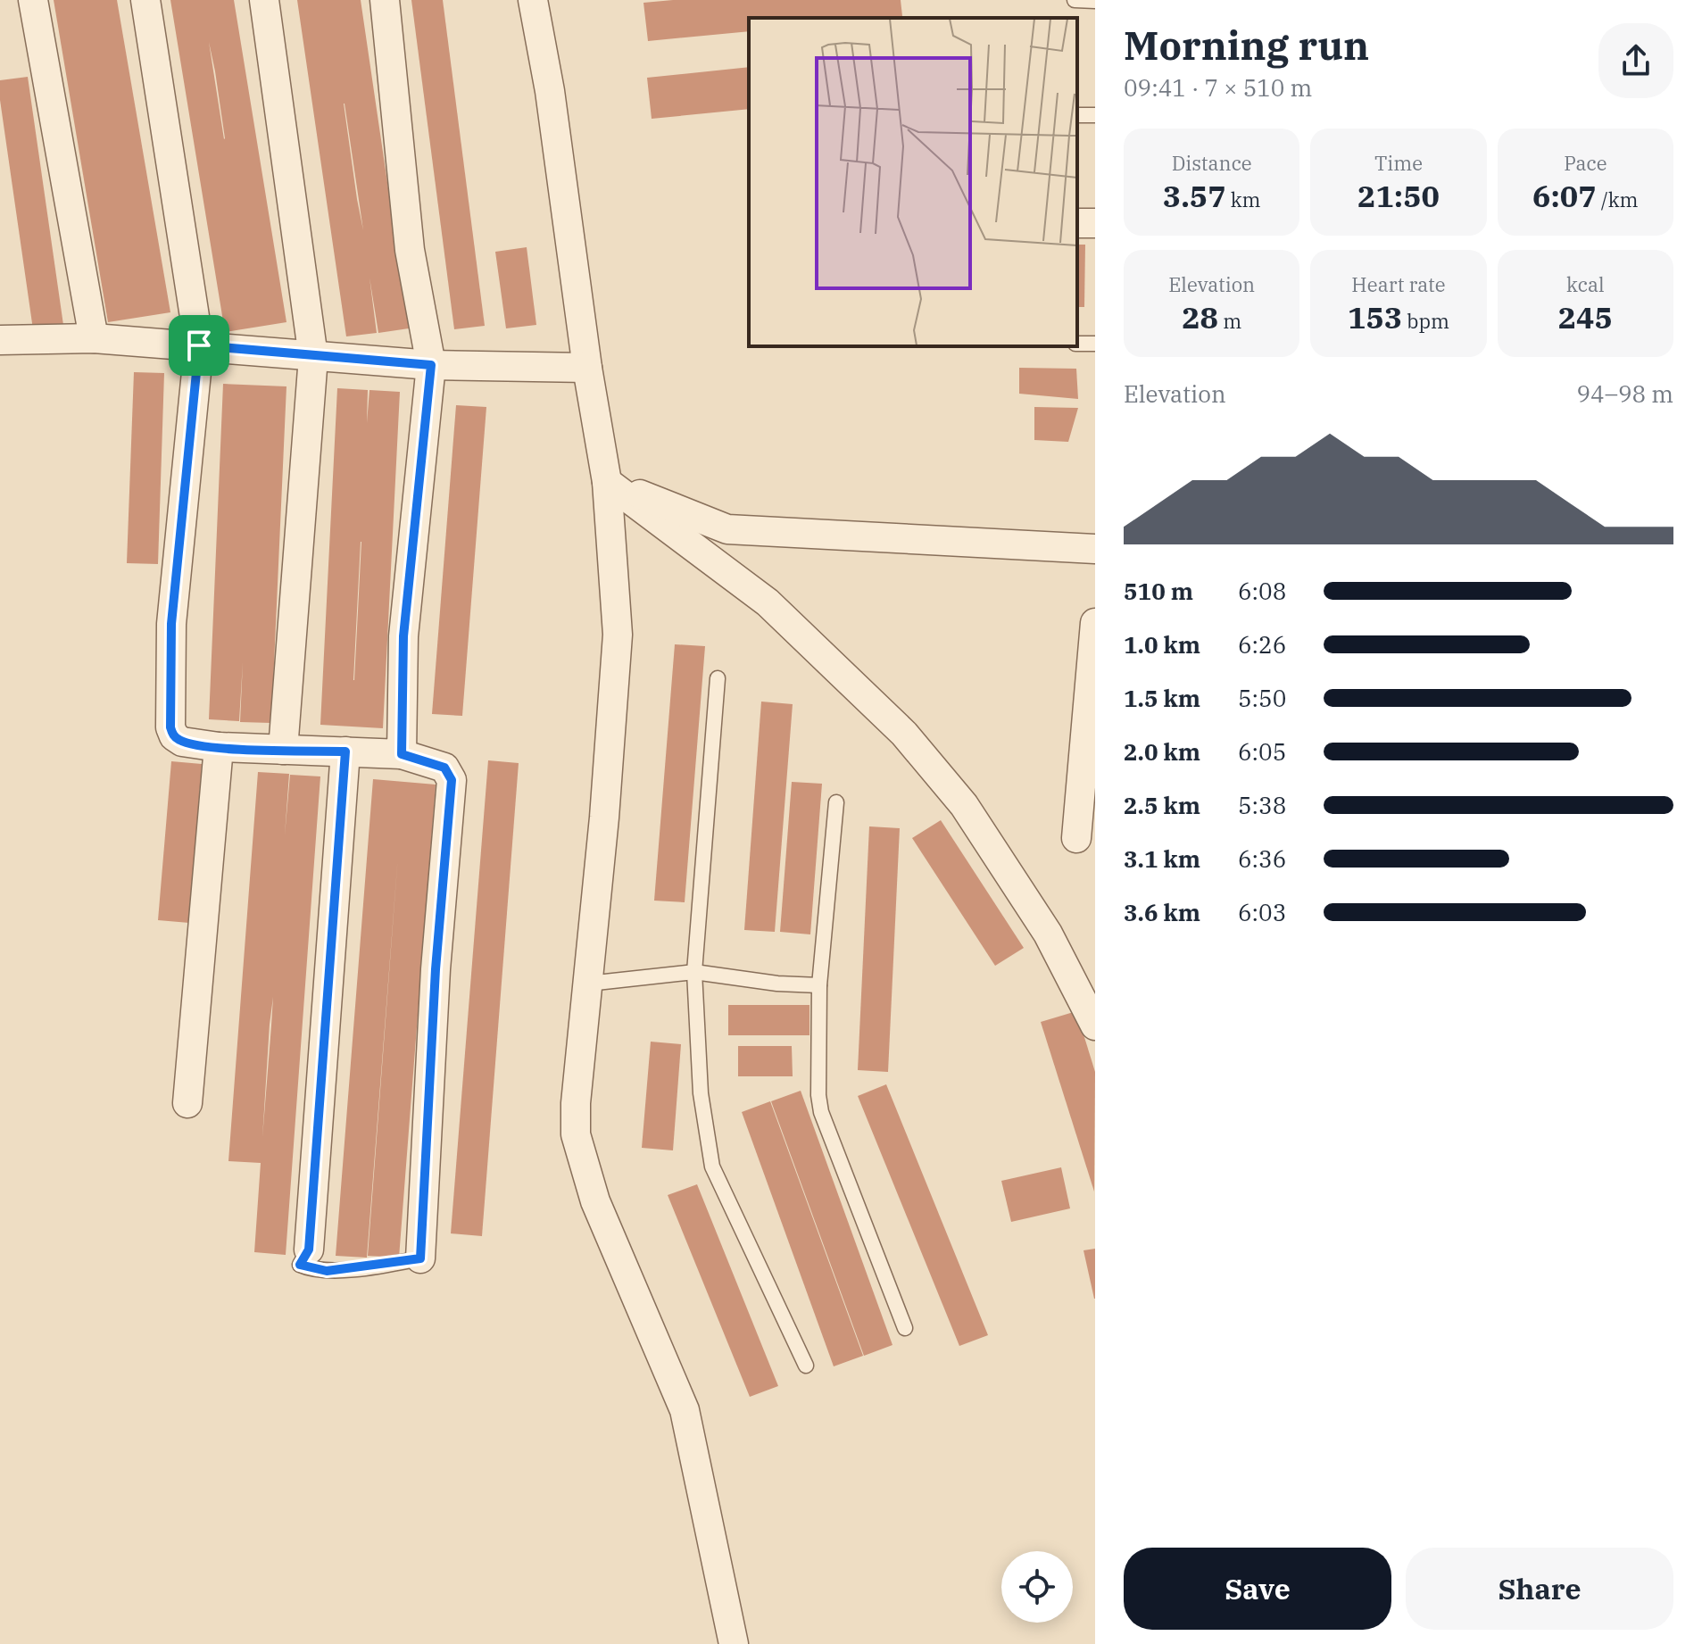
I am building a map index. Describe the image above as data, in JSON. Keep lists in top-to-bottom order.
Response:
{
  "page": {
    "heading": ["Morning run", "09:41 · 7 × 510 m"],
    "stats": [
      ["Distance", "3.57 km"],
      ["Time", "21:50"],
      ["Pace", "6:07 /km"],
      ["Elevation", "28 m"],
      ["Heart rate", "153 bpm"],
      ["kcal", "245"]
    ],
    "chart": ["Elevation", "94–98 m"],
    "list": [
      {
        "name": "510 m",
        "note": "6:08"
      },
      {
        "name": "1.0 km",
        "note": "6:26"
      },
      {
        "name": "1.5 km",
        "note": "5:50"
      },
      {
        "name": "2.0 km",
        "note": "6:05"
      },
      {
        "name": "2.5 km",
        "note": "5:38"
      },
      {
        "name": "3.1 km",
        "note": "6:36"
      },
      {
        "name": "3.6 km",
        "note": "6:03"
      }
    ],
    "buttons": ["Save", "Share"]
  }
}
